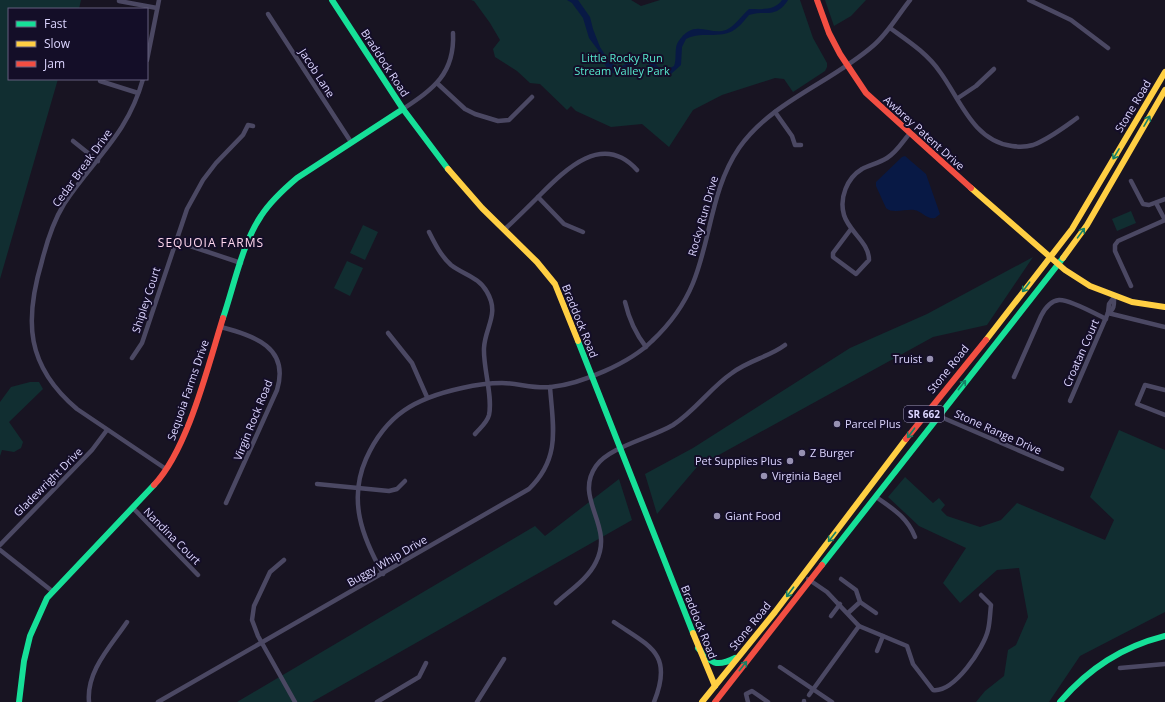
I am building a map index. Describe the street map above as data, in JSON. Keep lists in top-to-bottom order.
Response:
{
  "streets": {
    "main road": [
      "Braddock Road",
      "Stone Road",
      "Awbrey Patent Drive",
      "Sequoia Farms Drive",
      "SR 662"
    ],
    "street": [
      "Jacob Lane",
      "Cedar Break Drive",
      "Rocky Run Drive",
      "Shipley Court",
      "Croatan Court",
      "Virgin Rock Road",
      "Stone Range Drive",
      "Gladewright Drive",
      "Nandina Court",
      "Buggy Whip Drive"
    ]
  },
  "crossings": [
    ["Braddock Road", "Stone Road"],
    ["Braddock Road", "Rocky Run Drive"],
    ["Braddock Road", "Sequoia Farms Drive"],
    ["Braddock Road", "SR 662"],
    ["Jacob Lane", "Sequoia Farms Drive"],
    ["Stone Road", "Awbrey Patent Drive"],
    ["Stone Road", "SR 662"],
    ["Stone Road", "Stone Range Drive"],
    ["Awbrey Patent Drive", "Rocky Run Drive"],
    ["Awbrey Patent Drive", "Croatan Court"],
    ["Cedar Break Drive", "Sequoia Farms Drive"],
    ["Cedar Break Drive", "Gladewright Drive"],
    ["Rocky Run Drive", "Buggy Whip Drive"],
    ["Sequoia Farms Drive", "Virgin Rock Road"],
    ["Sequoia Farms Drive", "Nandina Court"]
  ],
  "districts": ["SEQUOIA FARMS"],
  "parks": ["Little Rocky Run Stream Valley Park"],
  "places": [
    "Truist",
    "Parcel Plus",
    "Z Burger",
    "Pet Supplies Plus",
    "Virginia Bagel",
    "Giant Food"
  ],
  "legend": ["Fast", "Slow", "Jam"]
}
